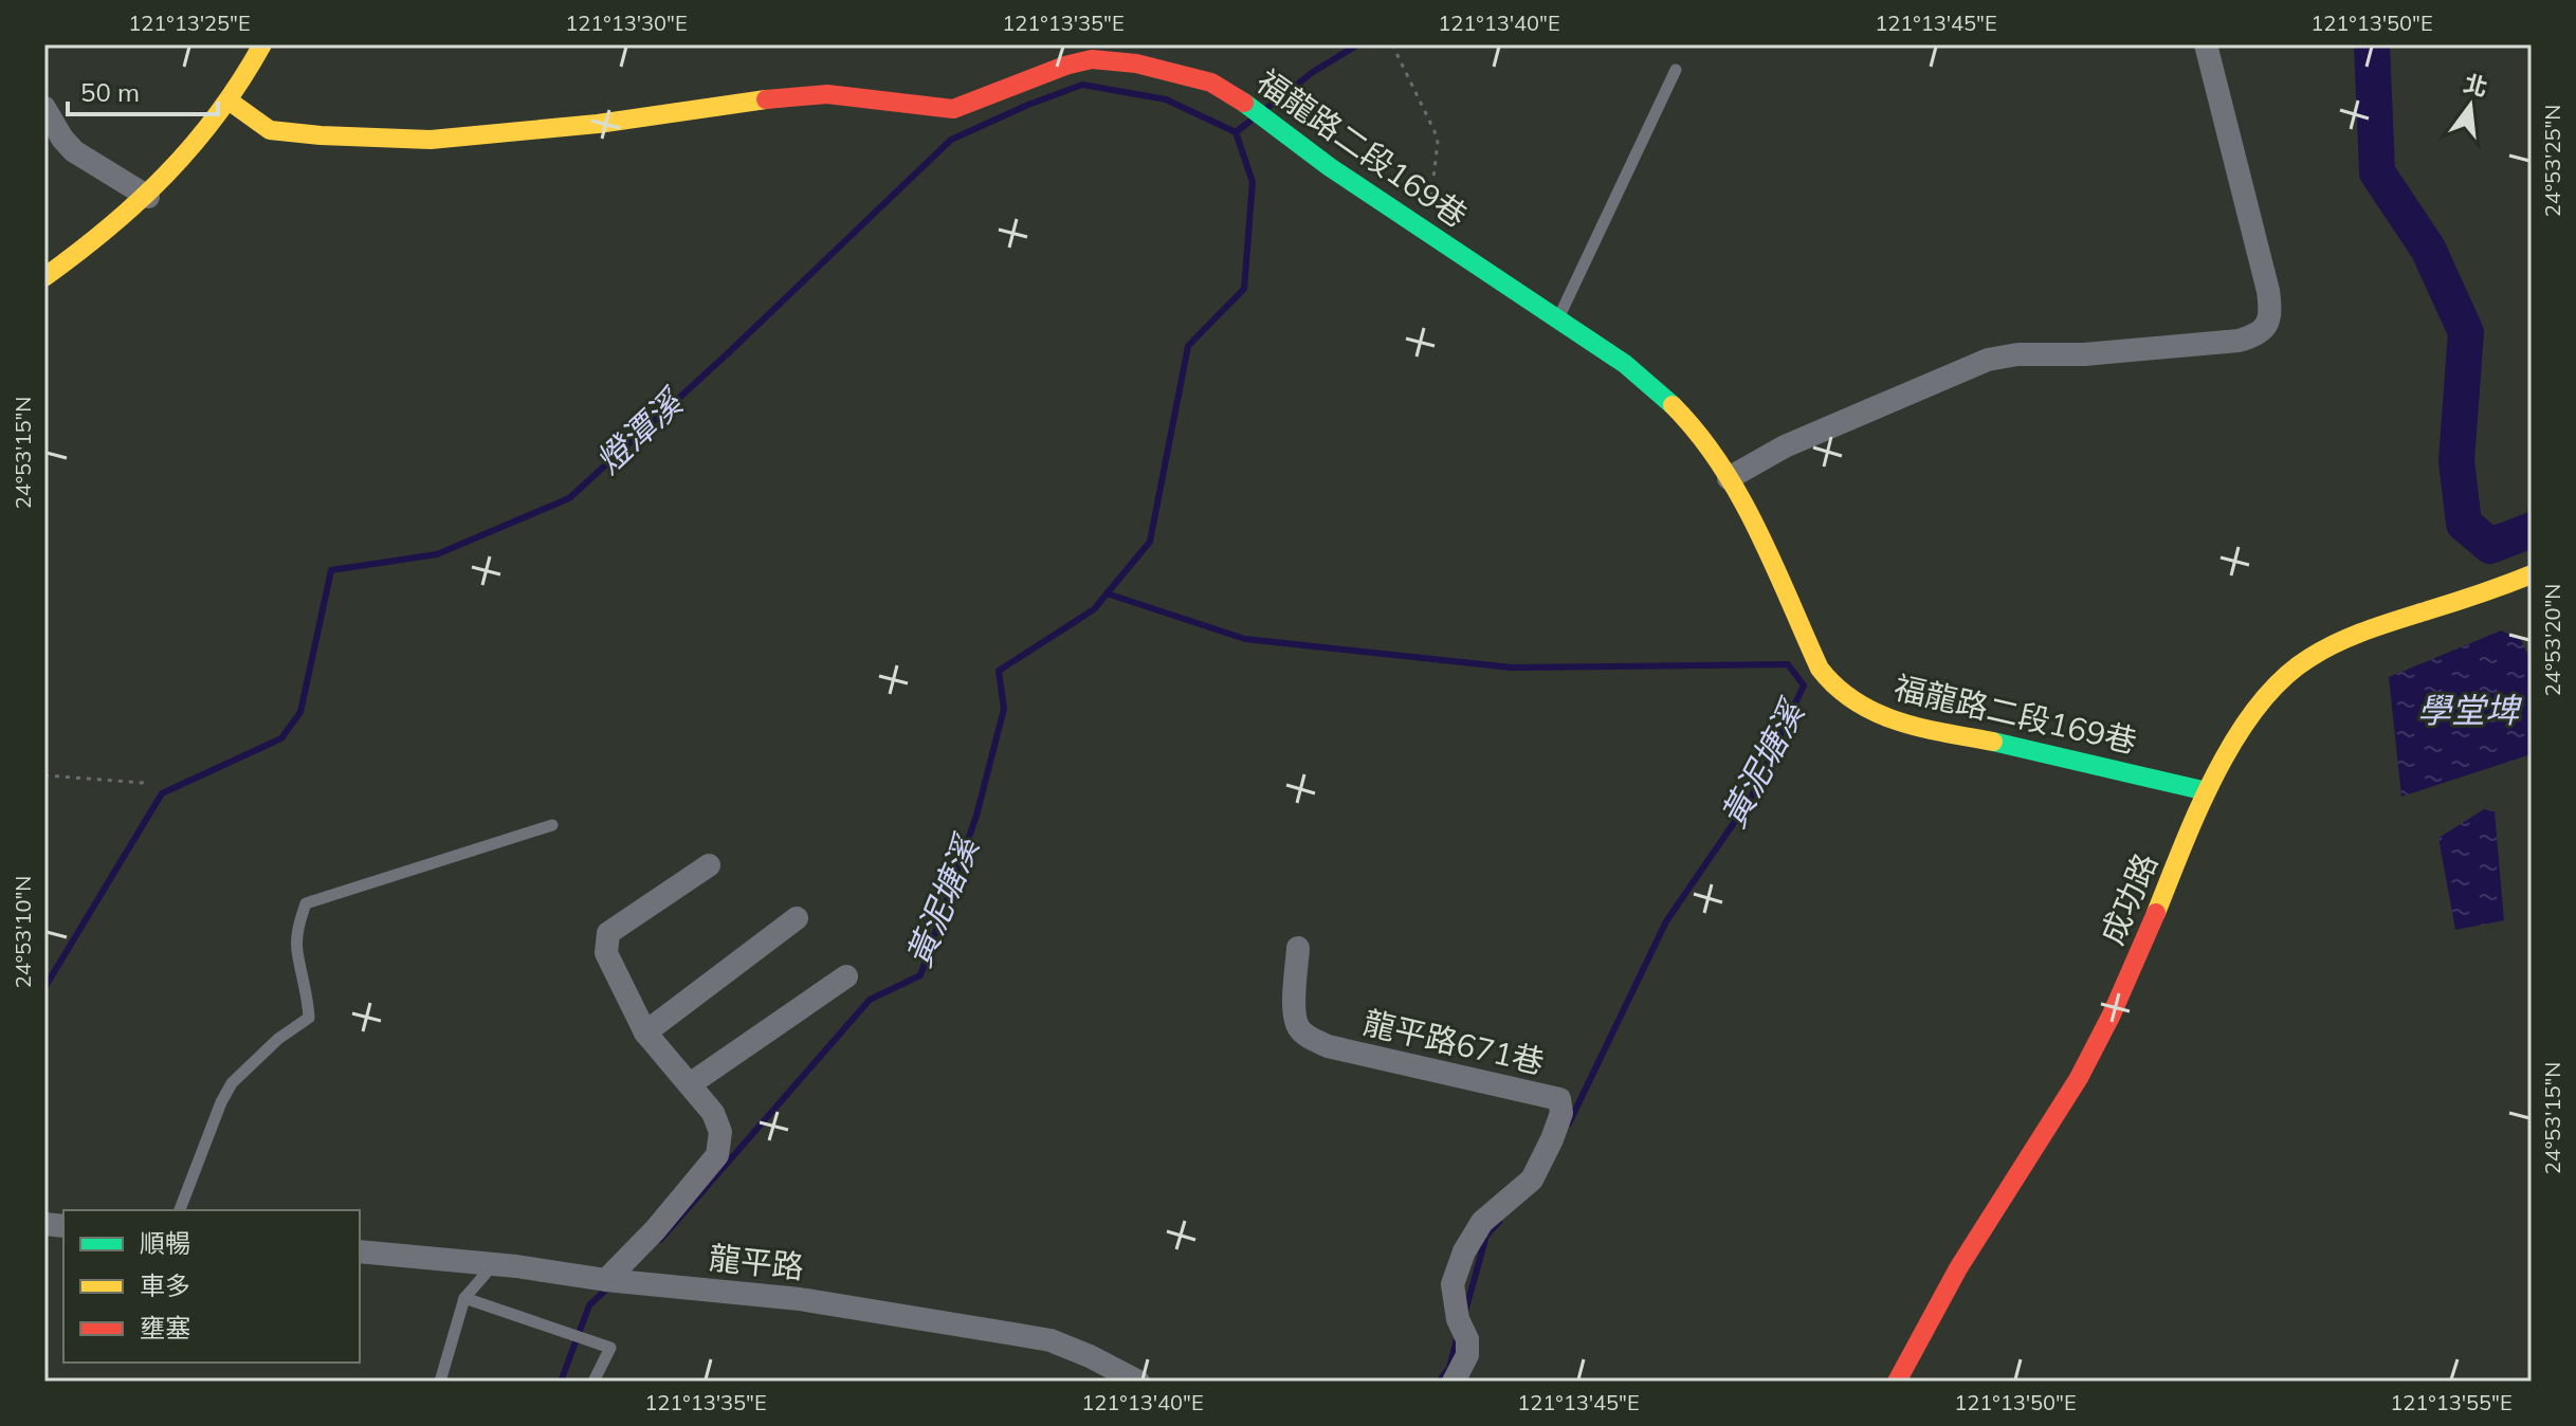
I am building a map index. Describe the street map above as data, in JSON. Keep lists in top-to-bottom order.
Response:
{
  "streets": {
    "street": [
      "福龍路二段169巷",
      "成功路",
      "龍平路671巷",
      "龍平路"
    ]
  },
  "crossings": [
    ["福龍路二段169巷", "成功路"]
  ],
  "water": ["燈潭溪", "學堂埤", "黃泥塘溪"],
  "legend": ["順暢", "車多", "壅塞"],
  "scale_bar": "50 m",
  "north": "top",
  "coordinates": [
    "121°13'25\"E",
    "121°13'30\"E",
    "121°13'35\"E",
    "121°13'40\"E",
    "121°13'45\"E",
    "121°13'50\"E",
    "24°53'25\"N",
    "24°53'15\"N",
    "24°53'20\"N",
    "24°53'10\"N",
    "121°13'55\"E"
  ]
}
